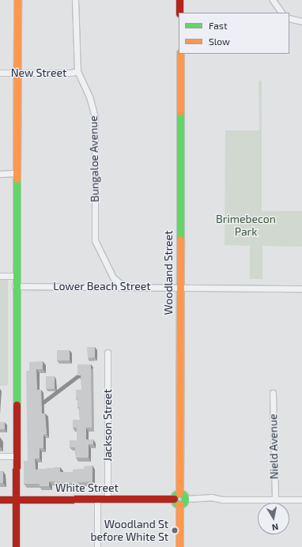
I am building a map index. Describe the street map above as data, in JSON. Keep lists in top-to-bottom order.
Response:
{
  "streets": {
    "street": [
      "New Street",
      "Bungaloe Avenue",
      "Woodland Street",
      "Lower Beach Street",
      "Jackson Street",
      "Nield Avenue",
      "White Street"
    ]
  },
  "crossings": [
    ["New Street", "Bungaloe Avenue"],
    ["Bungaloe Avenue", "Lower Beach Street"],
    ["Woodland Street", "Lower Beach Street"],
    ["Woodland Street", "White Street"],
    ["Jackson Street", "White Street"]
  ],
  "parks": ["Brimebecon Park"],
  "places": ["Woodland St before White St"],
  "legend": ["Fast", "Slow"],
  "north": "bottom"
}
